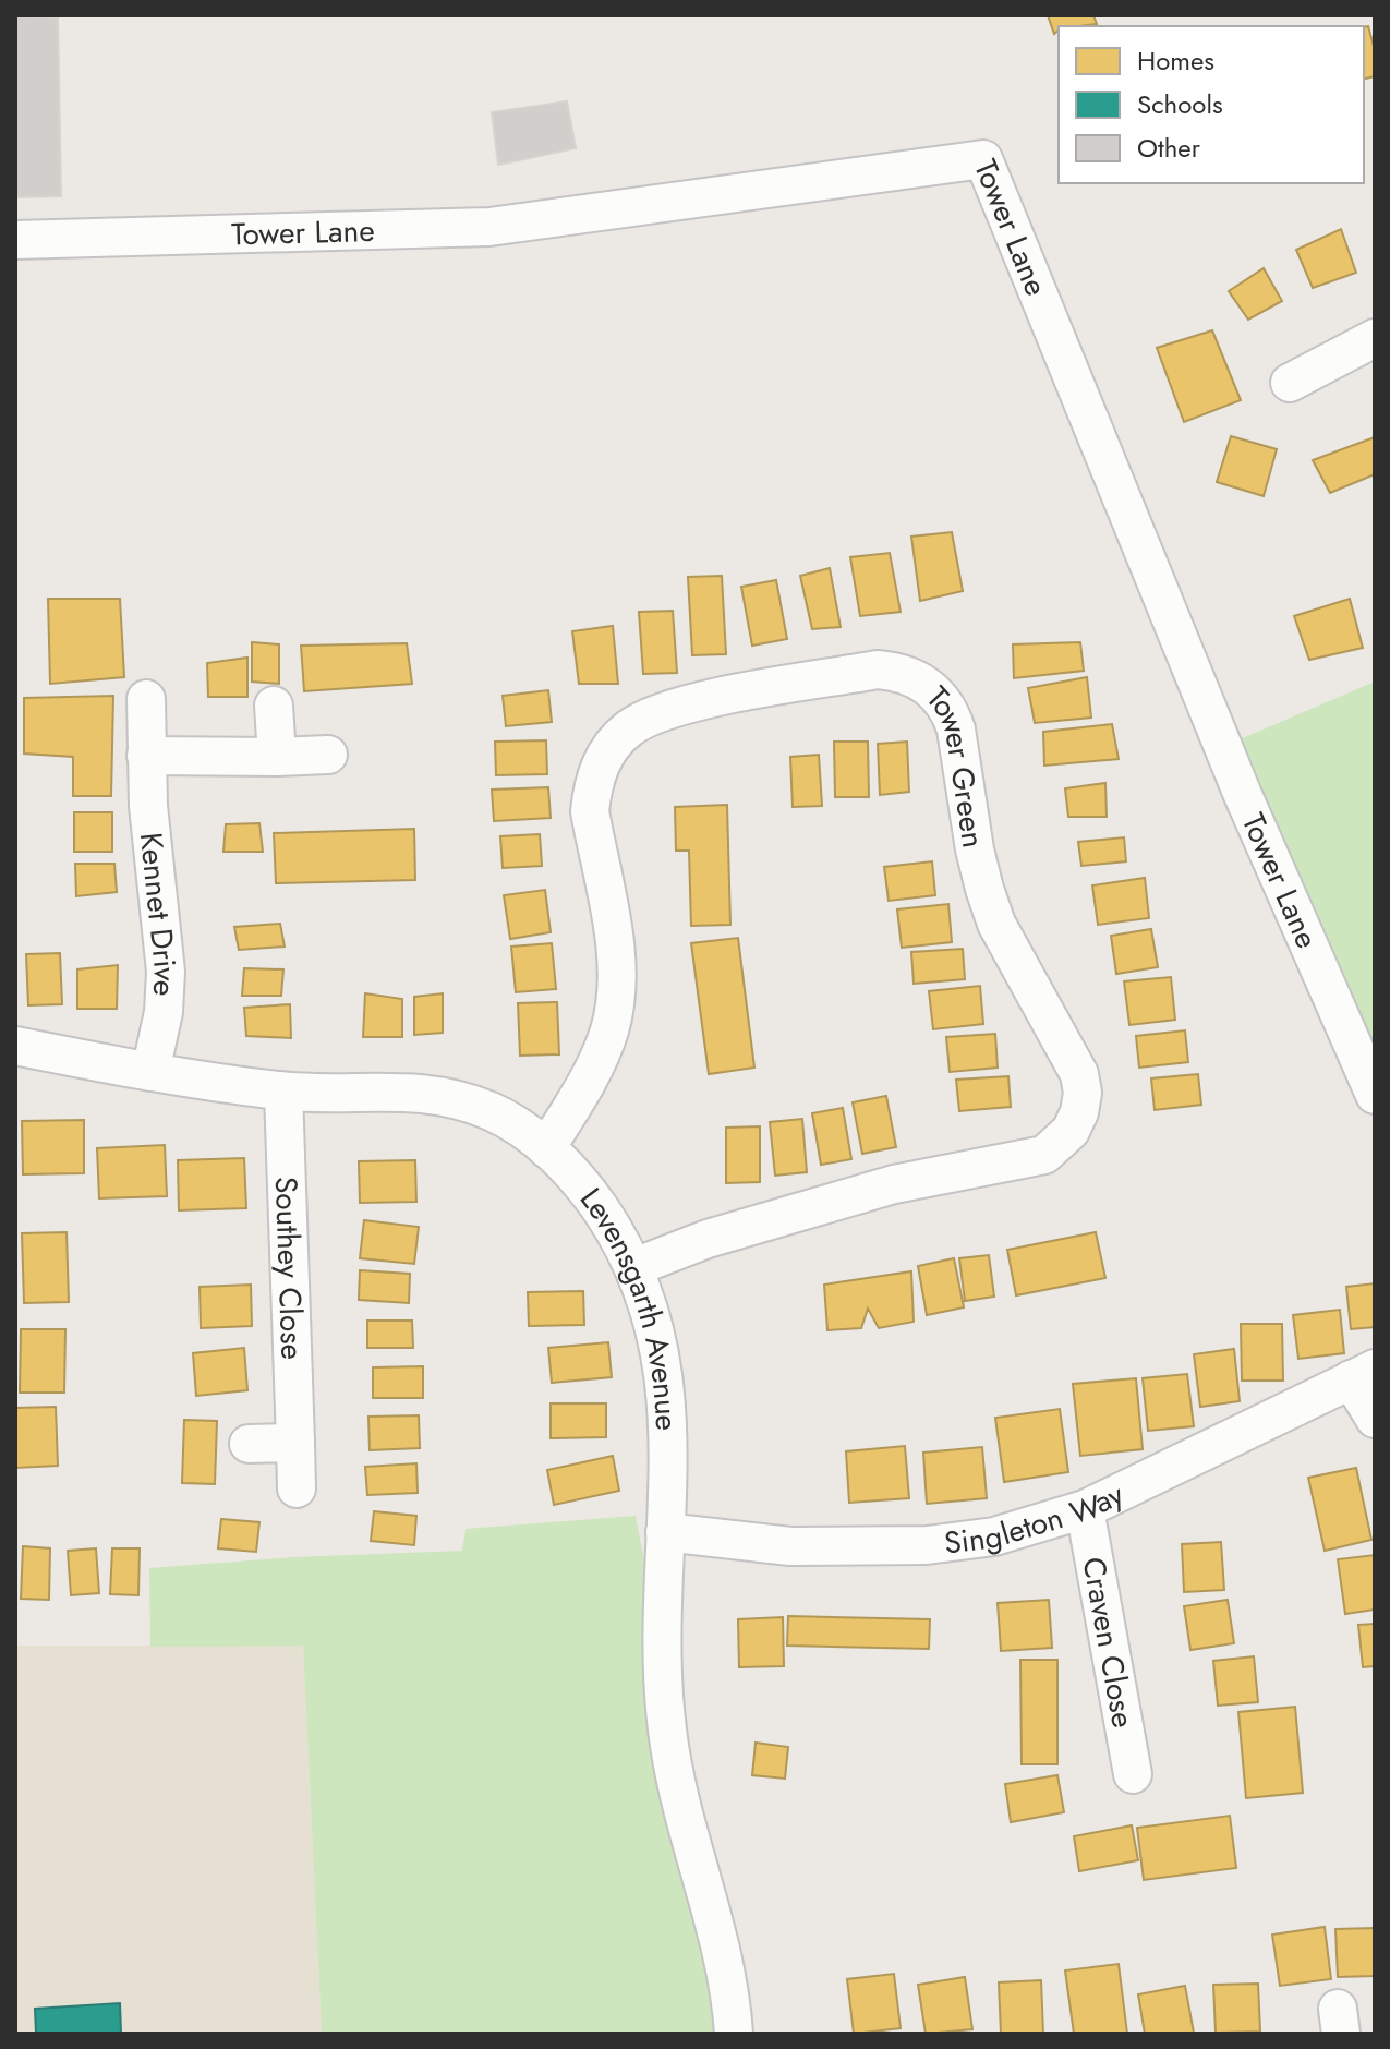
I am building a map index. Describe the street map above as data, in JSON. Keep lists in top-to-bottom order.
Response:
{
  "streets": {
    "street": [
      "Tower Lane",
      "Tower Green",
      "Kennet Drive",
      "Southey Close",
      "Levensgarth Avenue",
      "Singleton Way",
      "Craven Close"
    ]
  },
  "crossings": [
    ["Tower Green", "Levensgarth Avenue"],
    ["Kennet Drive", "Levensgarth Avenue"],
    ["Southey Close", "Levensgarth Avenue"],
    ["Levensgarth Avenue", "Singleton Way"],
    ["Singleton Way", "Craven Close"]
  ],
  "legend": ["Homes", "Schools", "Other"]
}
